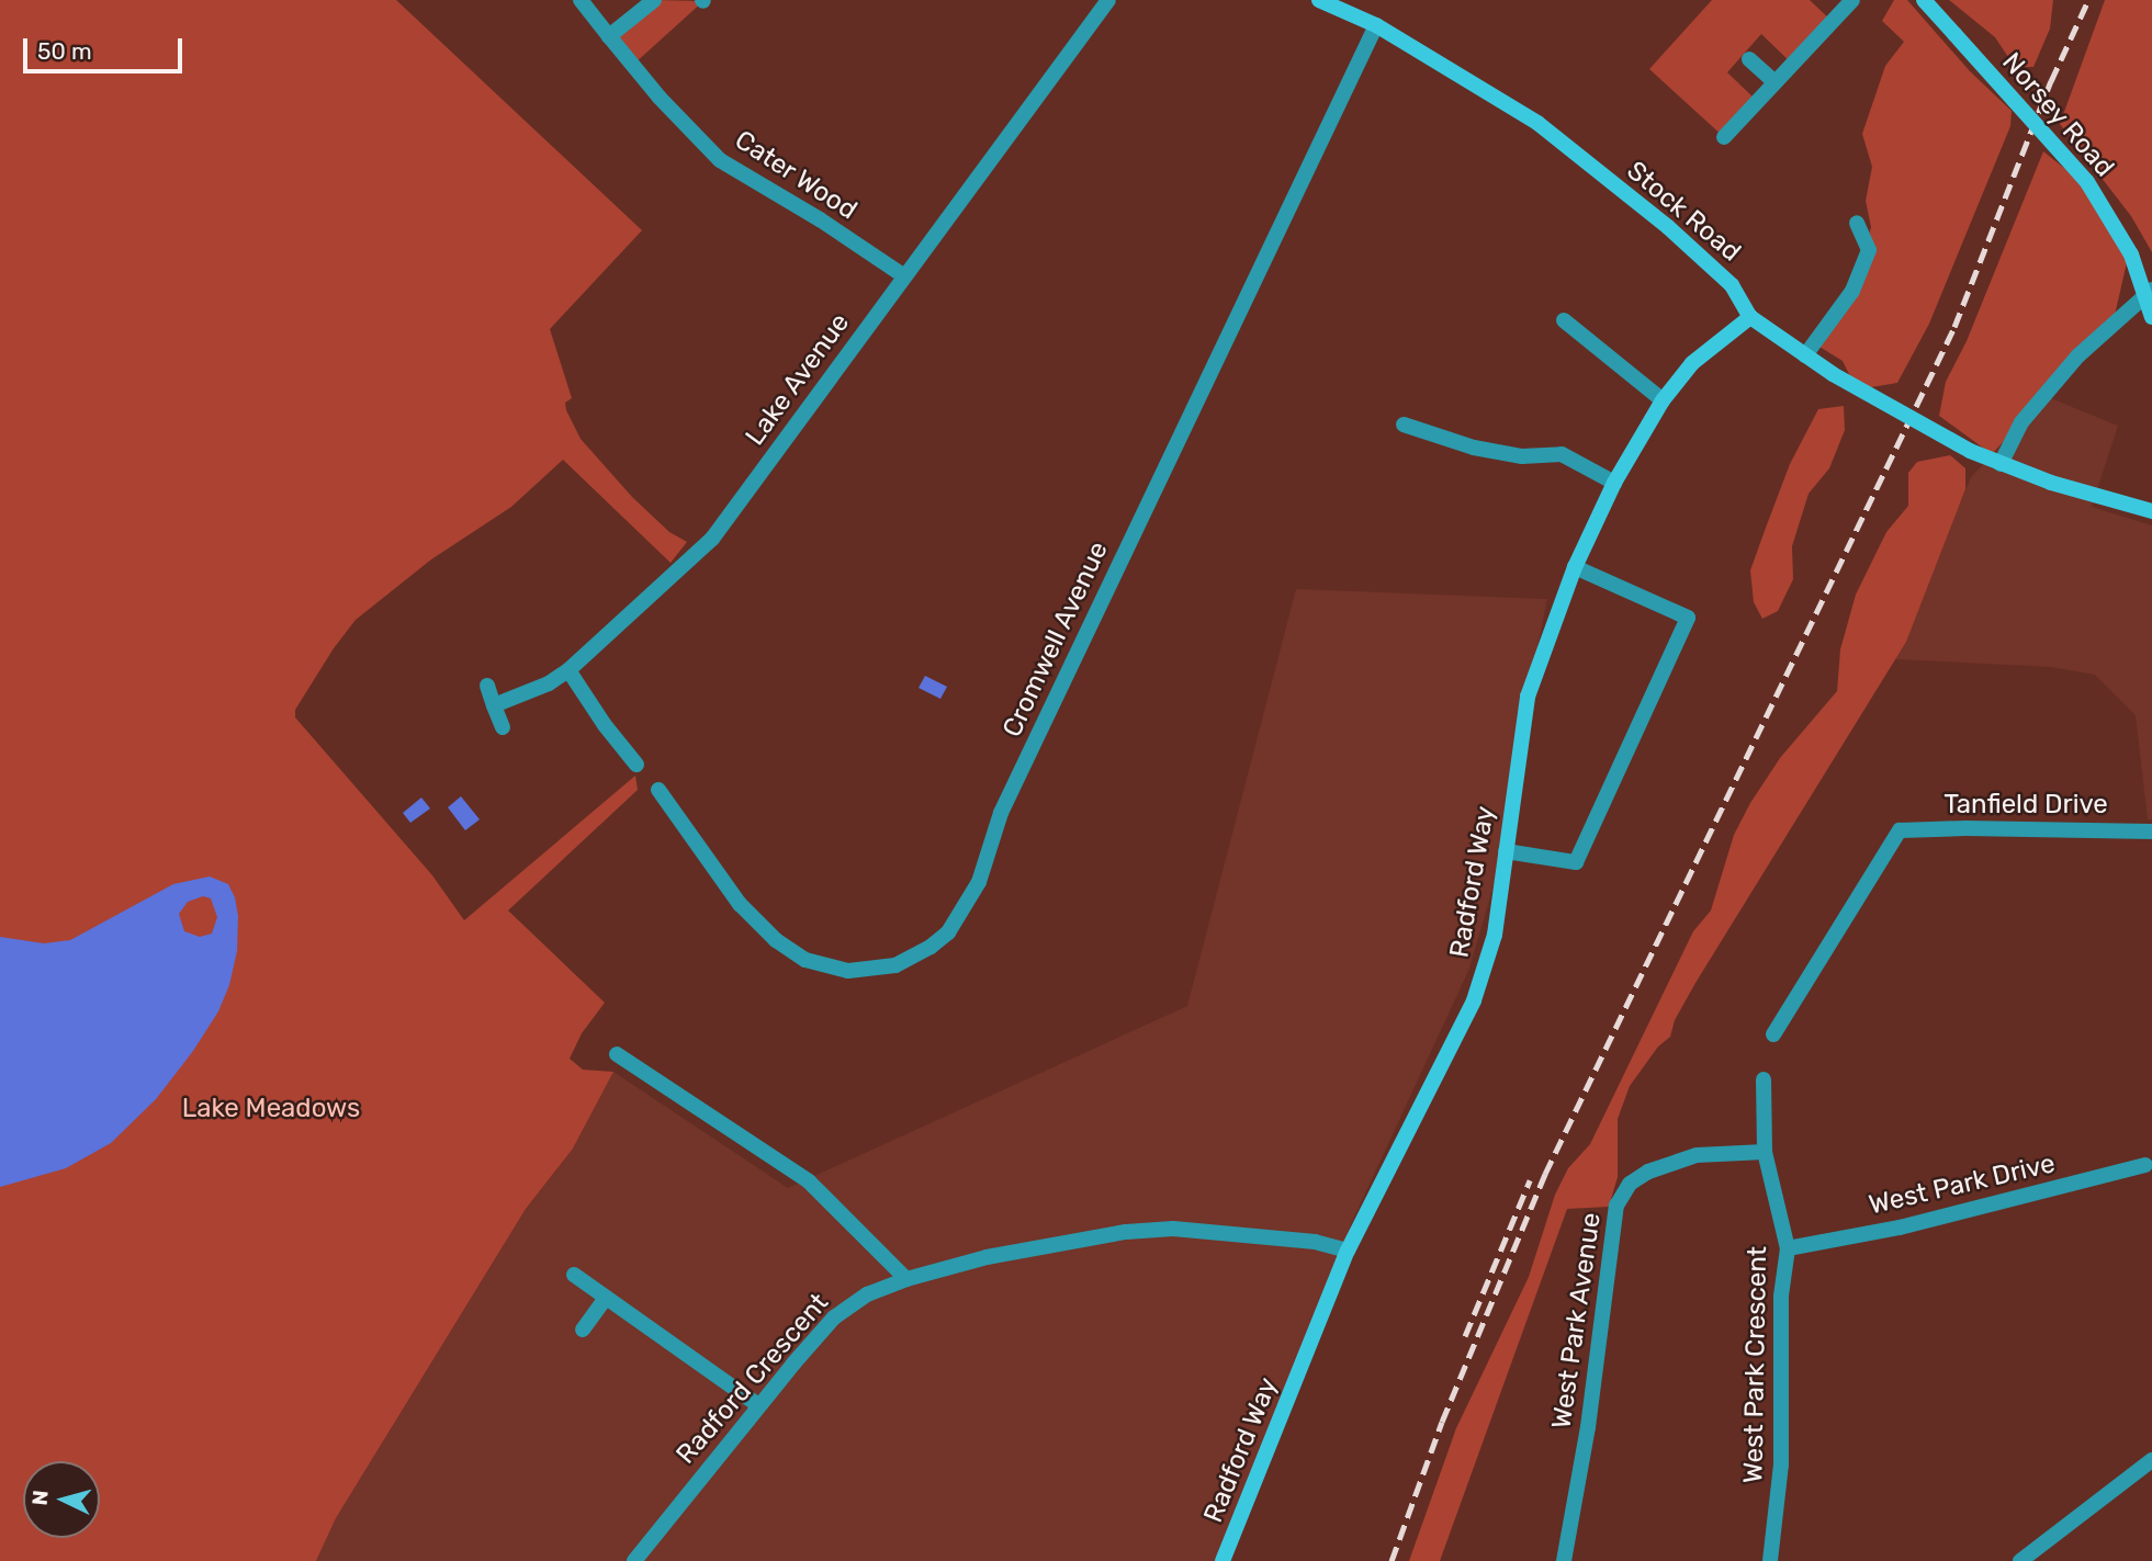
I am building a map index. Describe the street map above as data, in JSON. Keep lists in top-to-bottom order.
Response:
{
  "streets": {
    "street": [
      "Norsey Road",
      "Cater Wood",
      "Stock Road",
      "Lake Avenue",
      "Cromwell Avenue",
      "Tanfield Drive",
      "Radford Way",
      "West Park Drive",
      "West Park Avenue",
      "West Park Crescent",
      "Radford Crescent"
    ]
  },
  "crossings": [
    ["Cater Wood", "Lake Avenue"],
    ["Stock Road", "Cromwell Avenue"],
    ["Stock Road", "Radford Way"],
    ["Radford Way", "Radford Crescent"],
    ["West Park Drive", "West Park Crescent"],
    ["West Park Avenue", "West Park Crescent"]
  ],
  "parks": ["Lake Meadows"],
  "scale_bar": "50 m",
  "north": "left"
}
